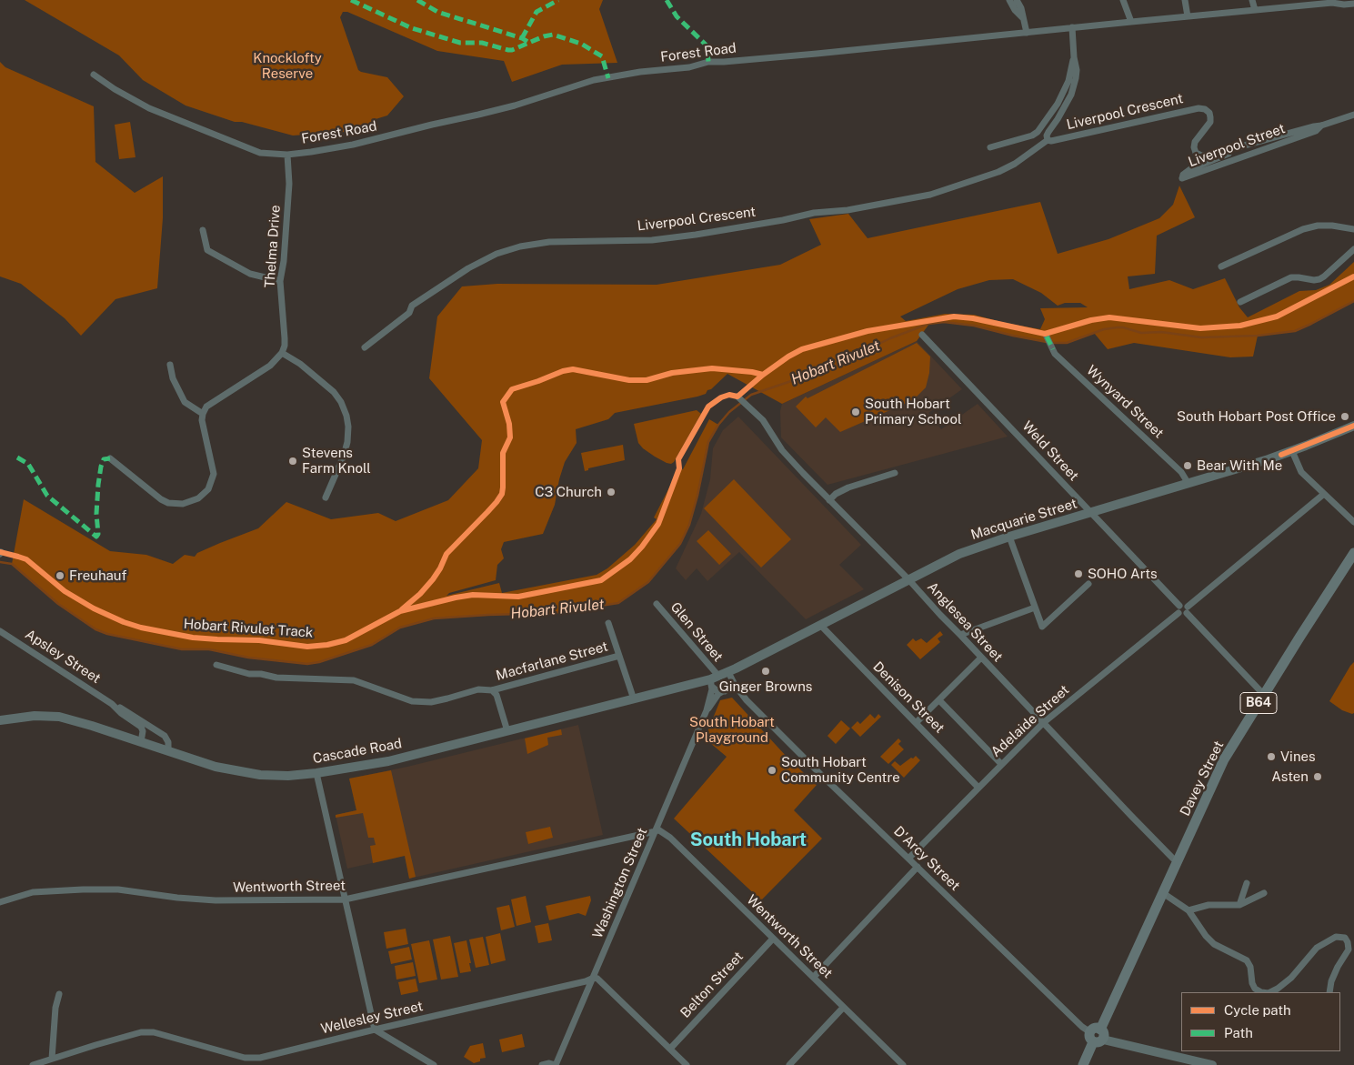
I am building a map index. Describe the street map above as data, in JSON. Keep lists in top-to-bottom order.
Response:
{
  "streets": {
    "main road": ["B64", "Davey Street"],
    "street": [
      "Forest Road",
      "Liverpool Crescent",
      "Liverpool Street",
      "Thelma Drive",
      "Wynyard Street",
      "Weld Street",
      "Macquarie Street",
      "Anglesea Street",
      "Glen Street",
      "Apsley Street",
      "Macfarlane Street",
      "Denison Street",
      "Adelaide Street",
      "Cascade Road",
      "D'Arcy Street",
      "Washington Street",
      "Wentworth Street",
      "Belton Street",
      "Wellesley Street"
    ],
    "cycle path": ["Hobart Rivulet Track"]
  },
  "crossings": [
    ["Forest Road", "Liverpool Crescent"],
    ["Forest Road", "Thelma Drive"],
    ["Liverpool Crescent", "Liverpool Street"],
    ["Wynyard Street", "Macquarie Street"],
    ["Weld Street", "Macquarie Street"],
    ["Weld Street", "Adelaide Street"],
    ["Macquarie Street", "Anglesea Street"],
    ["Macquarie Street", "Glen Street"],
    ["Macquarie Street", "Denison Street"],
    ["Macquarie Street", "Cascade Road"],
    ["Macquarie Street", "D'Arcy Street"],
    ["Macquarie Street", "Washington Street"],
    ["Anglesea Street", "Adelaide Street"],
    ["Anglesea Street", "Davey Street"],
    ["Glen Street", "Cascade Road"],
    ["Glen Street", "Washington Street"],
    ["Apsley Street", "Cascade Road"],
    ["Macfarlane Street", "Cascade Road"],
    ["Denison Street", "Adelaide Street"],
    ["Adelaide Street", "D'Arcy Street"],
    ["Cascade Road", "Washington Street"],
    ["Davey Street", "D'Arcy Street"],
    ["D'Arcy Street", "Washington Street"],
    ["Washington Street", "Wentworth Street"],
    ["Washington Street", "Wellesley Street"],
    ["Wentworth Street", "Belton Street"]
  ],
  "districts": ["South Hobart"],
  "water": ["Hobart Rivulet"],
  "parks": ["Knocklofty Reserve", "South Hobart Playground"],
  "places": [
    "South Hobart Primary School",
    "South Hobart Post Office",
    "Stevens Farm Knoll",
    "Bear With Me",
    "C3 Church",
    "SOHO Arts",
    "Freuhauf",
    "Ginger Browns",
    "Vines",
    "South Hobart Community Centre",
    "Asten"
  ],
  "legend": ["Cycle path", "Path"]
}
